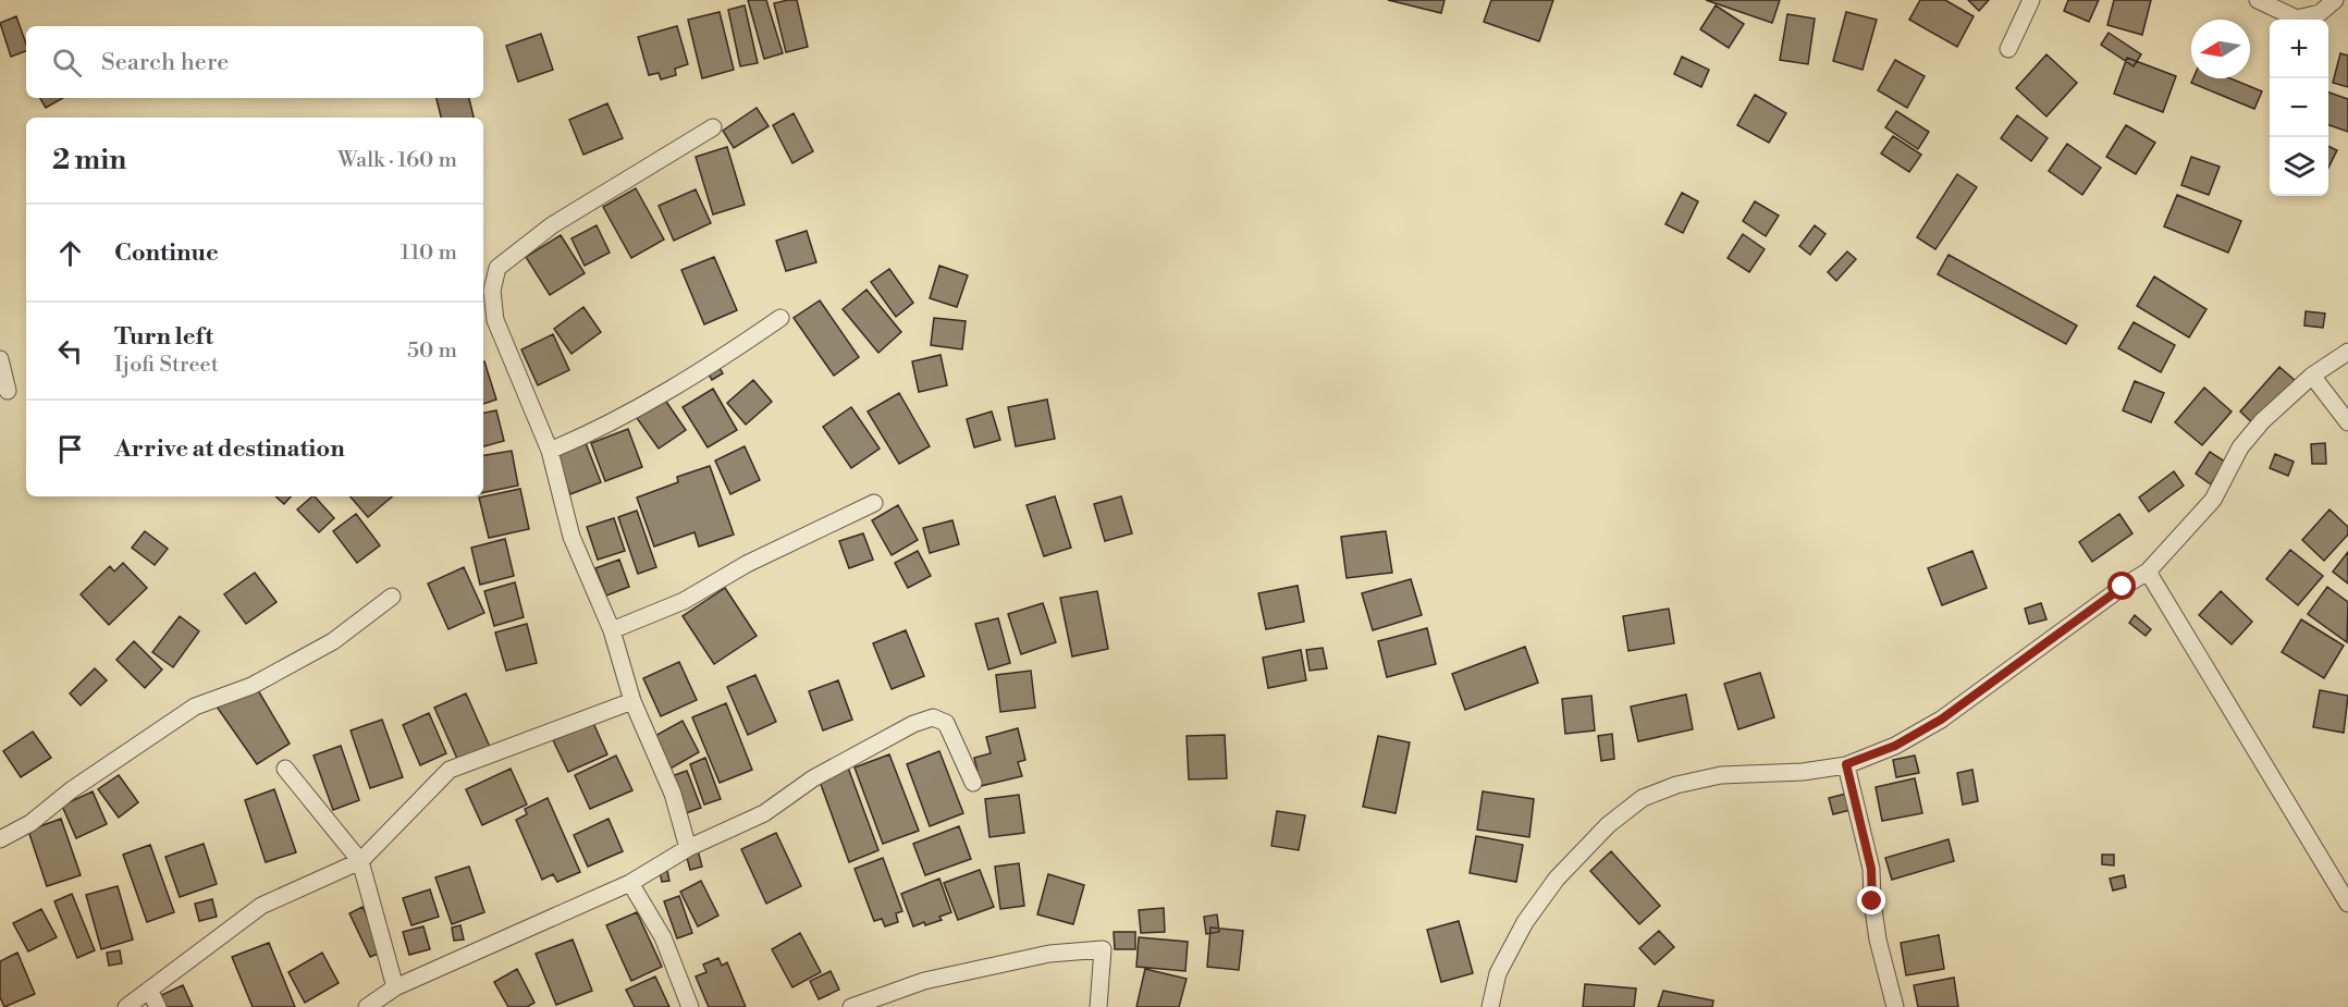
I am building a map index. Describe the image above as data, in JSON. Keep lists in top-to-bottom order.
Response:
{
  "north": "left",
  "page": {
    "map_buttons": ["+", "−"],
    "search": "Search here",
    "heading": ["2 min", "Walk · 160 m"],
    "list": [
      ["Continue", "110 m"],
      ["Turn left", "Ijofi Street", "50 m"],
      "Arrive at destination"
    ]
  }
}
